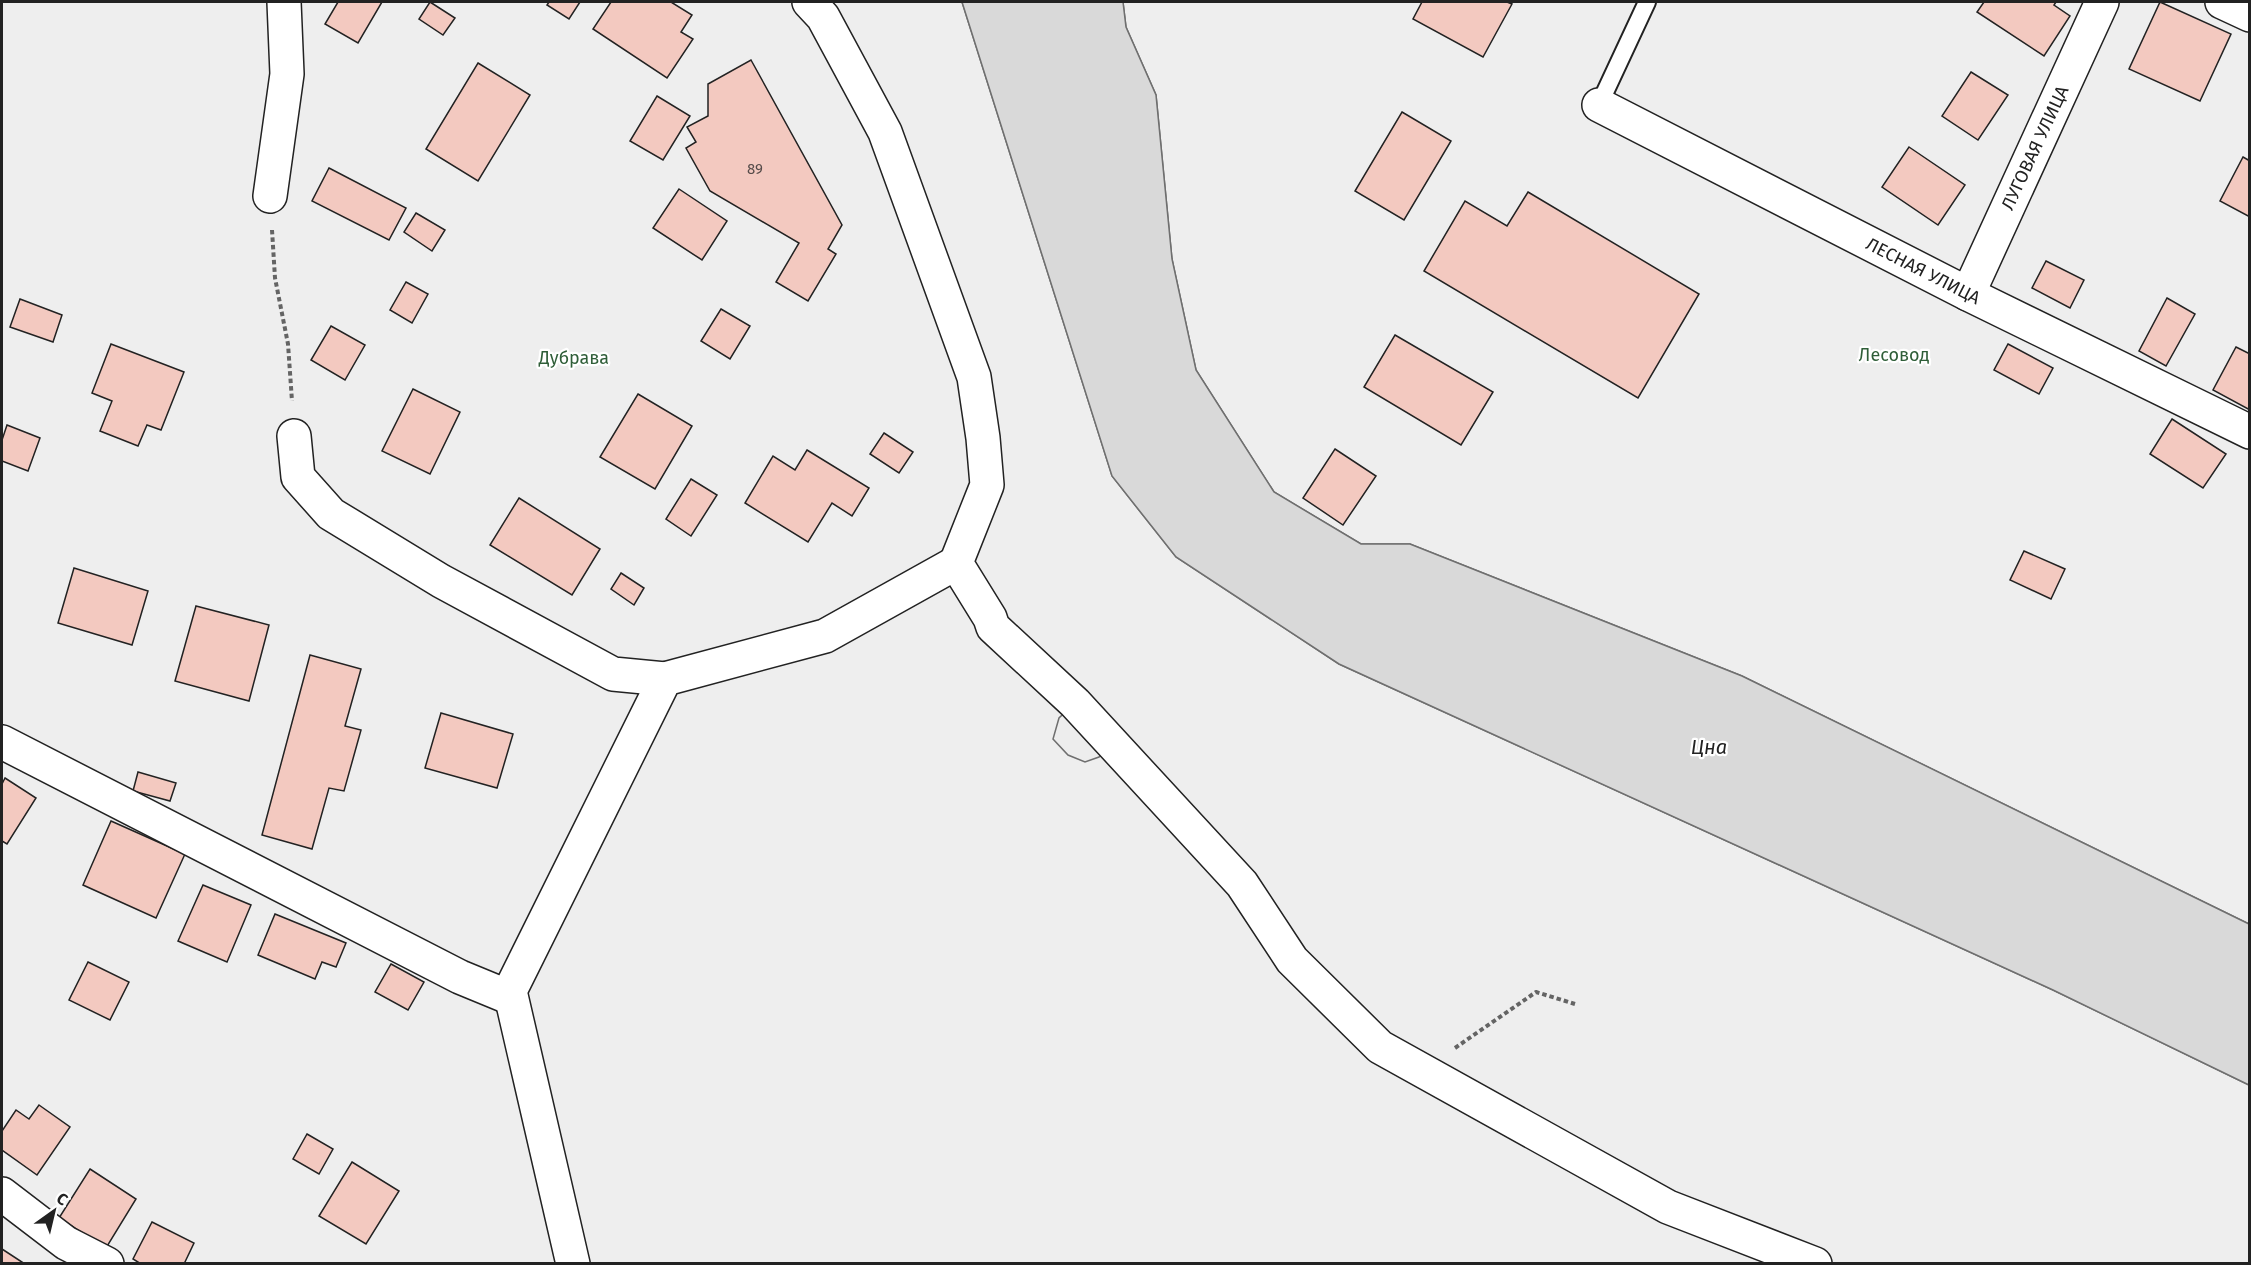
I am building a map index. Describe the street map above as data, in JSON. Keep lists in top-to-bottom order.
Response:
{
  "streets": {
    "street": ["ЛУГОВАЯ УЛИЦА", "ЛЕСНАЯ УЛИЦА"]
  },
  "crossings": [
    ["ЛУГОВАЯ УЛИЦА", "ЛЕСНАЯ УЛИЦА"]
  ],
  "water": ["Цна"],
  "parks": ["Лесовод", "Дубрава"],
  "house_numbers": ["89"],
  "north": "top right"
}
